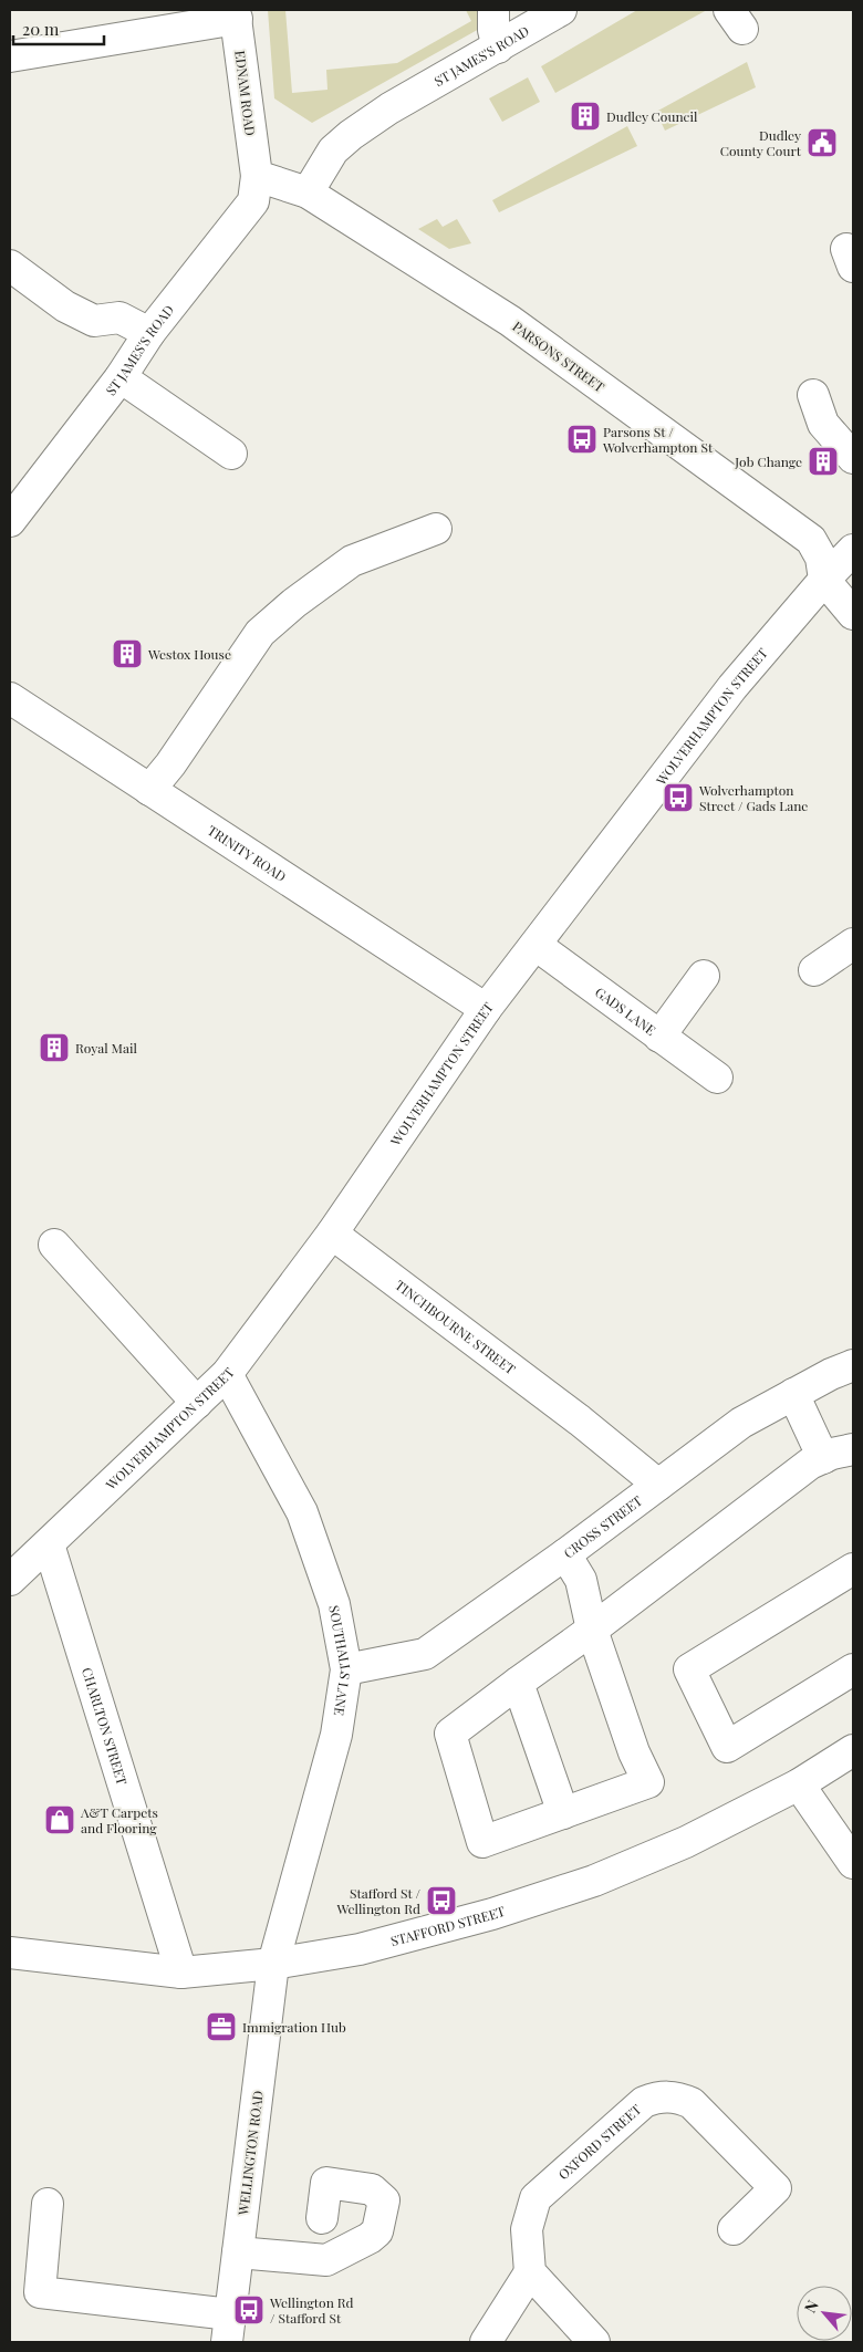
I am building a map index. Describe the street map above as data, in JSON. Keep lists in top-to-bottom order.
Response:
{
  "streets": {
    "main road": [
      "ST JAMES'S ROAD",
      "EDNAM ROAD",
      "PARSONS STREET",
      "WOLVERHAMPTON STREET",
      "TRINITY ROAD",
      "GADS LANE",
      "TINCHBOURNE STREET",
      "CROSS STREET",
      "SOUTHALLS LANE",
      "CHARLTON STREET",
      "STAFFORD STREET",
      "OXFORD STREET",
      "WELLINGTON ROAD"
    ]
  },
  "crossings": [
    ["ST JAMES'S ROAD", "EDNAM ROAD"],
    ["ST JAMES'S ROAD", "PARSONS STREET"],
    ["EDNAM ROAD", "PARSONS STREET"],
    ["PARSONS STREET", "WOLVERHAMPTON STREET"],
    ["WOLVERHAMPTON STREET", "TRINITY ROAD"],
    ["WOLVERHAMPTON STREET", "GADS LANE"],
    ["WOLVERHAMPTON STREET", "TINCHBOURNE STREET"],
    ["WOLVERHAMPTON STREET", "SOUTHALLS LANE"],
    ["WOLVERHAMPTON STREET", "CHARLTON STREET"],
    ["TINCHBOURNE STREET", "CROSS STREET"],
    ["CROSS STREET", "SOUTHALLS LANE"],
    ["SOUTHALLS LANE", "STAFFORD STREET"],
    ["SOUTHALLS LANE", "WELLINGTON ROAD"],
    ["CHARLTON STREET", "STAFFORD STREET"],
    ["STAFFORD STREET", "WELLINGTON ROAD"]
  ],
  "places": {
    "building": [
      "Dudley Council",
      "Job Change",
      "Westox House",
      "Royal Mail"
    ],
    "public building": ["Dudley County Court"],
    "bus stop": [
      "Parsons St / Wolverhampton St",
      "Wolverhampton Street / Gads Lane",
      "Stafford St / Wellington Rd",
      "Wellington Rd / Stafford St"
    ],
    "shop": ["A&T Carpets and Flooring"],
    "office": ["Immigration Hub"]
  },
  "scale_bar": "20 m",
  "north": "top left"
}
